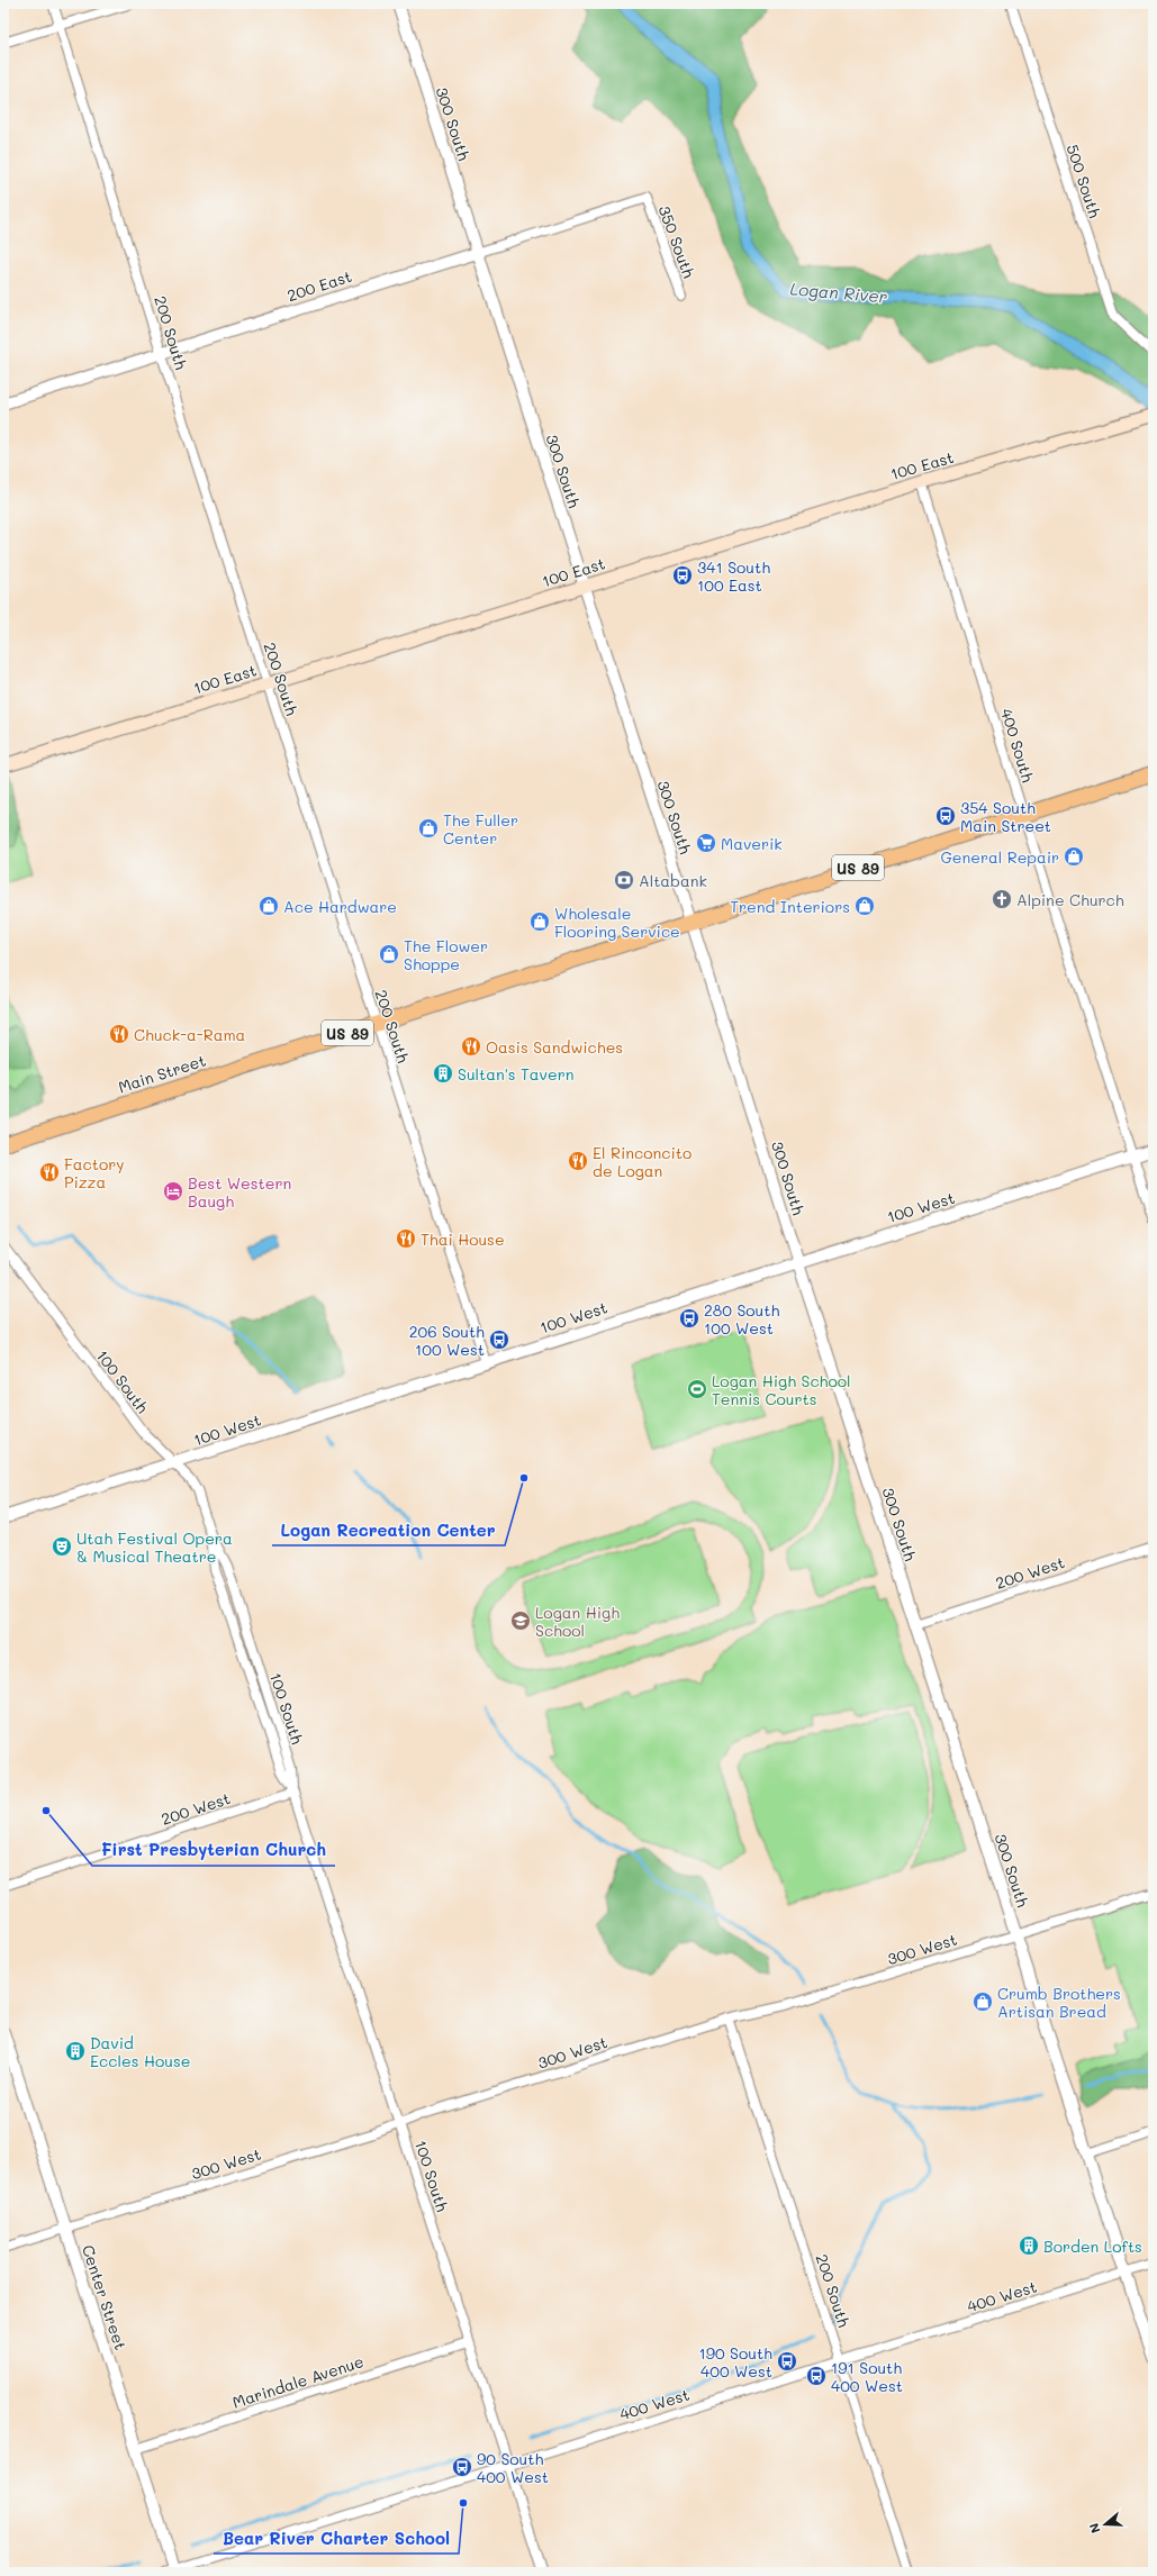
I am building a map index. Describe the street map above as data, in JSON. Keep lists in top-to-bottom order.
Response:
{
  "streets": {
    "highway": ["US 89", "Main Street"],
    "main road": ["100 East"],
    "street": [
      "300 South",
      "500 South",
      "350 South",
      "200 East",
      "200 South",
      "400 South",
      "100 West",
      "100 South",
      "200 West",
      "300 West",
      "400 West",
      "Center Street",
      "Marindale Avenue"
    ]
  },
  "crossings": [
    ["300 South", "200 East"],
    ["300 South", "100 East"],
    ["300 South", "Main Street"],
    ["300 South", "100 West"],
    ["300 South", "200 West"],
    ["300 South", "300 West"],
    ["300 South", "400 West"],
    ["350 South", "200 East"],
    ["200 East", "200 South"],
    ["200 South", "100 East"],
    ["200 South", "Main Street"],
    ["200 South", "100 West"],
    ["200 South", "300 West"],
    ["200 South", "400 West"],
    ["100 East", "400 South"],
    ["400 South", "Main Street"],
    ["400 South", "100 West"],
    ["100 West", "100 South"],
    ["100 South", "200 West"],
    ["100 South", "300 West"],
    ["100 South", "400 West"],
    ["100 South", "Marindale Avenue"],
    ["300 West", "Center Street"],
    ["400 West", "Center Street"],
    ["Center Street", "Marindale Avenue"]
  ],
  "water": ["Logan River"],
  "places": {
    "bus stop": [
      "341 South 100 East",
      "354 South Main Street",
      "280 South 100 West",
      "206 South 100 West",
      "190 South 400 West",
      "191 South 400 West",
      "90 South 400 West"
    ],
    "shop": [
      "The Fuller Center",
      "General Repair",
      "Ace Hardware",
      "Trend Interiors",
      "Wholesale Flooring Service",
      "The Flower Shoppe",
      "Crumb Brothers Artisan Bread"
    ],
    "supermarket": ["Maverik"],
    "bank": ["Altabank"],
    "church": ["Alpine Church"],
    "restaurant": [
      "Chuck-a-Rama",
      "Oasis Sandwiches",
      "El Rinconcito de Logan",
      "Factory Pizza",
      "Thai House"
    ],
    "building": ["Sultan's Tavern", "David Eccles House", "Borden Lofts"],
    "hotel": ["Best Western Baugh"],
    "sports": ["Logan High School Tennis Courts"],
    "other": ["Logan Recreation Center", "First Presbyterian Church", "Bear River Charter School"],
    "theatre": ["Utah Festival Opera & Musical Theatre"],
    "school or university": ["Logan High School"]
  },
  "north": "left"
}
